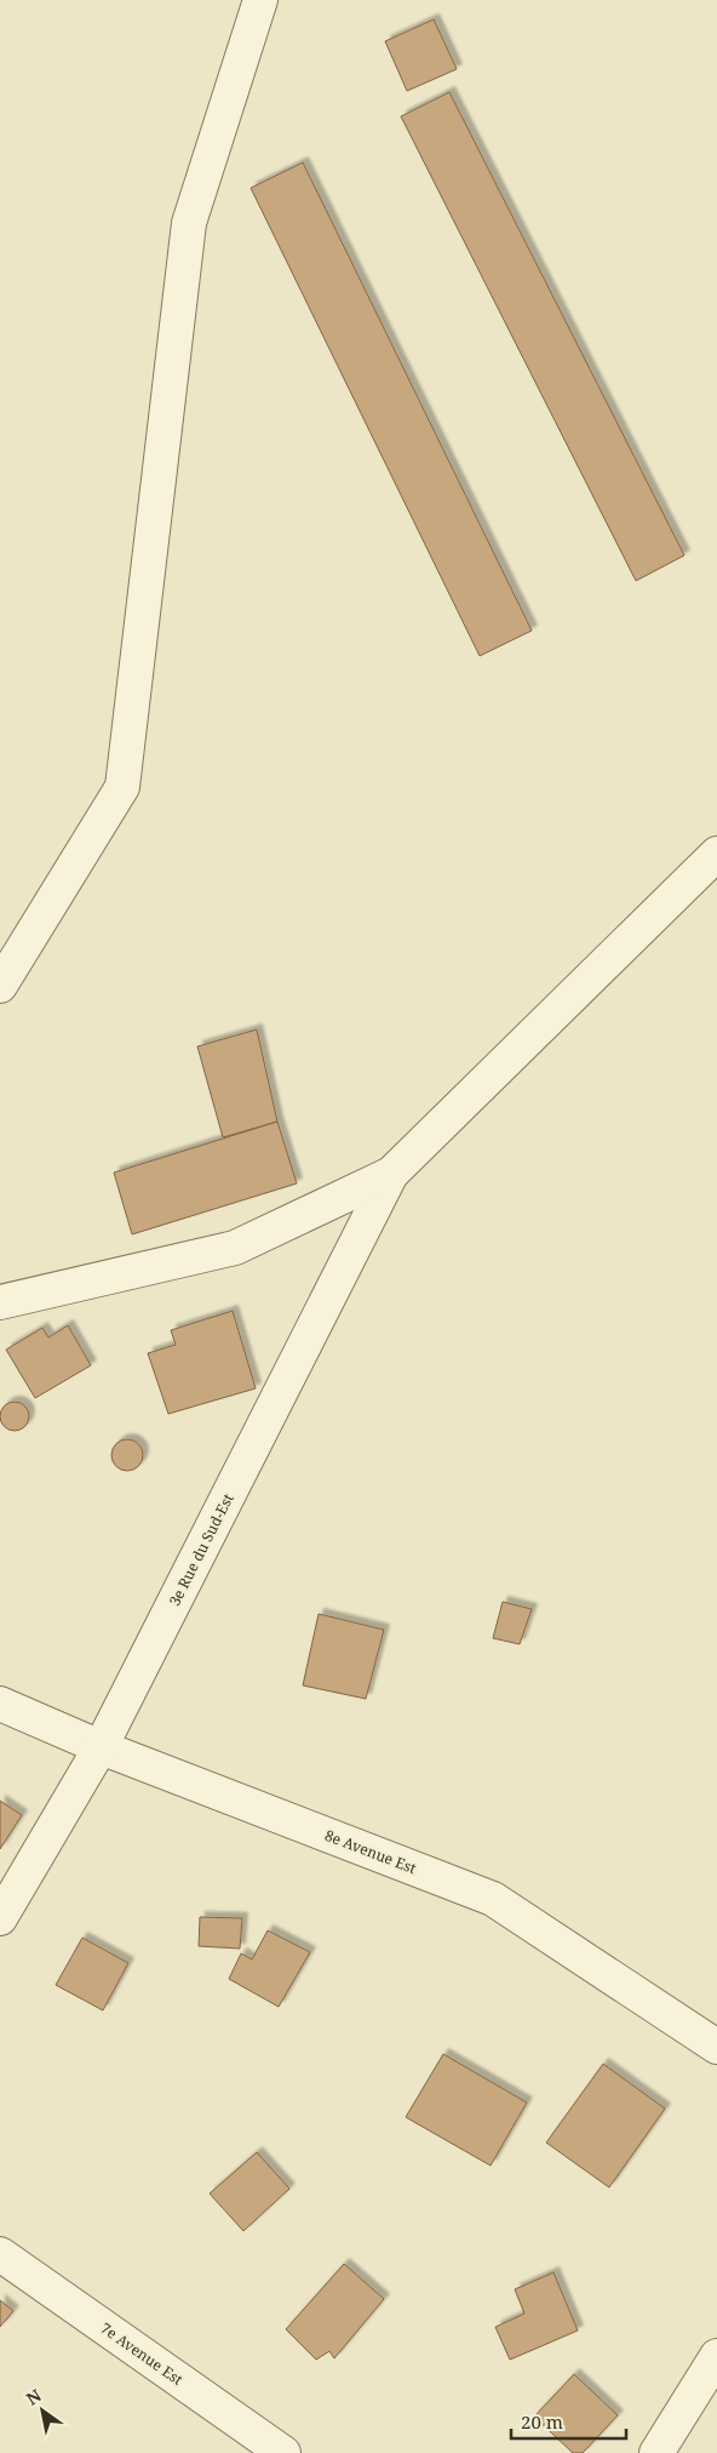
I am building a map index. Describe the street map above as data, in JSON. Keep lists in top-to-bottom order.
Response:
{
  "streets": {
    "street": ["3e Rue du Sud-Est", "8e Avenue Est", "7e Avenue Est"]
  },
  "crossings": [
    ["3e Rue du Sud-Est", "8e Avenue Est"]
  ],
  "scale_bar": "20 m",
  "north": "top left"
}
